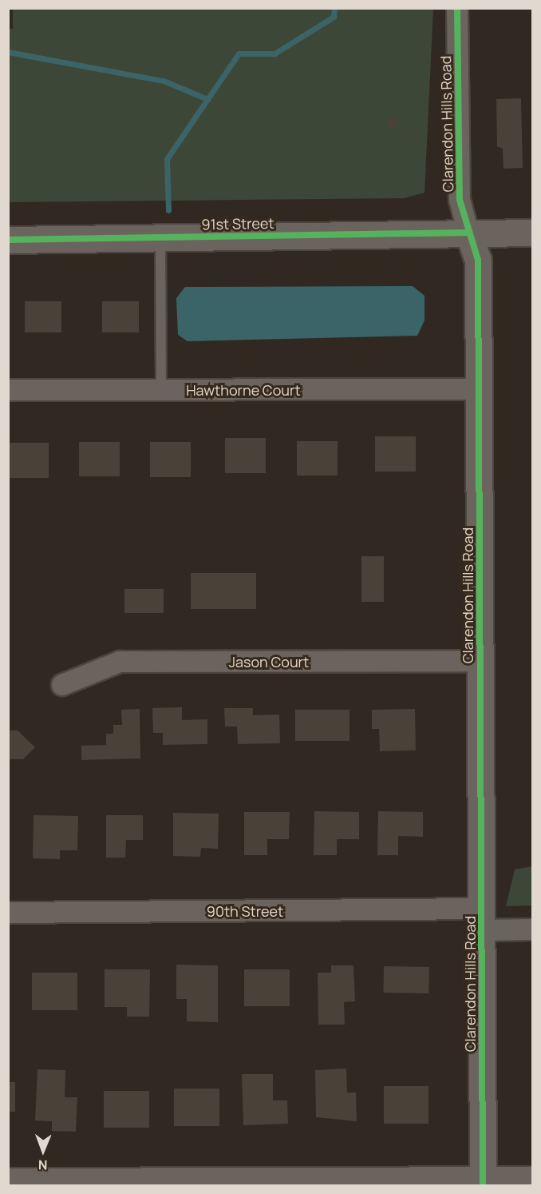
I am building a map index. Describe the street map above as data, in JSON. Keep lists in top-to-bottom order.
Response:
{
  "streets": {
    "street": [
      "Clarendon Hills Road",
      "91st Street",
      "Hawthorne Court",
      "Jason Court",
      "90th Street"
    ]
  },
  "crossings": [
    ["Clarendon Hills Road", "91st Street"],
    ["Clarendon Hills Road", "Hawthorne Court"],
    ["Clarendon Hills Road", "Jason Court"],
    ["Clarendon Hills Road", "90th Street"]
  ],
  "north": "bottom"
}
